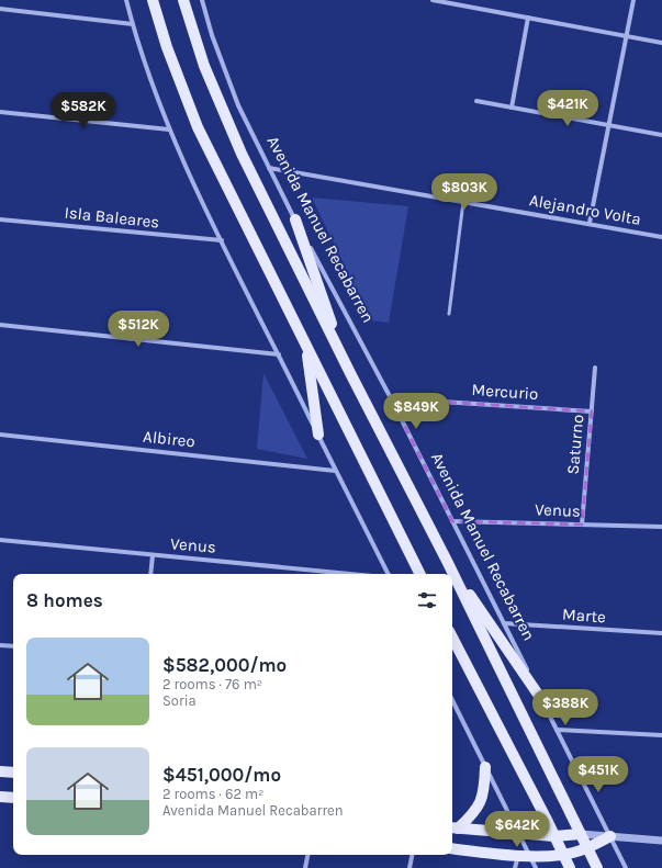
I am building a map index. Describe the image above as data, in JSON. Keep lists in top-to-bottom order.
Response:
{
  "streets": {
    "main road": ["Avenida Manuel Recabarren"],
    "street": [
      "Alejandro Volta",
      "Isla Baleares",
      "Mercurio",
      "Albireo",
      "Saturno",
      "Venus",
      "Marte"
    ]
  },
  "crossings": [
    ["Alejandro Volta", "Avenida Manuel Recabarren"],
    ["Avenida Manuel Recabarren", "Mercurio"],
    ["Avenida Manuel Recabarren", "Venus"],
    ["Avenida Manuel Recabarren", "Marte"],
    ["Mercurio", "Saturno"],
    ["Saturno", "Venus"]
  ],
  "page": {
    "price": [
      "$421K",
      "$582K",
      "$803K",
      "$512K",
      "$849K",
      "$388K",
      "$451K",
      "$642K"
    ],
    "heading": "8 homes",
    "list": [
      {
        "name": "$582,000/mo",
        "note": "2 rooms · 76 m² · Soria"
      },
      {
        "name": "$451,000/mo",
        "note": "2 rooms · 62 m² · Avenida Manuel Recabarren"
      }
    ]
  }
}
